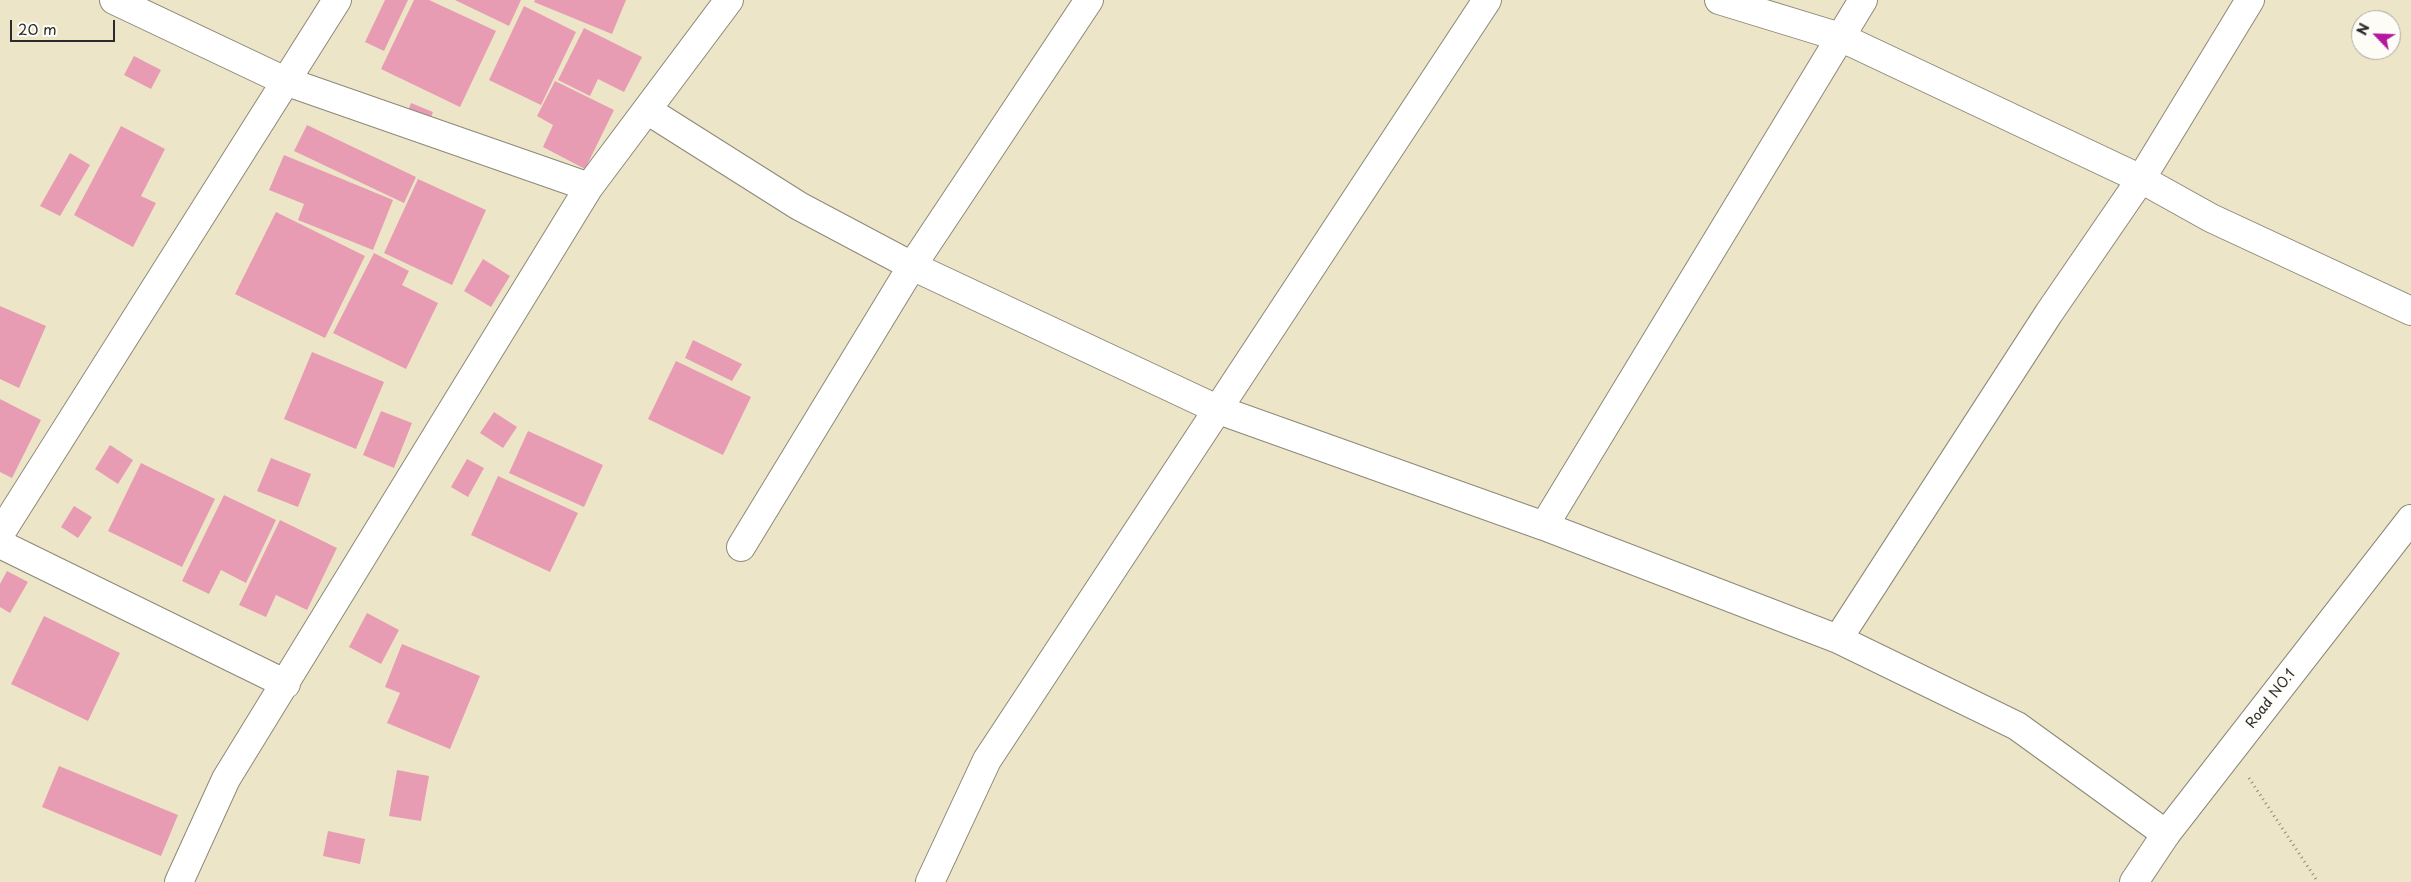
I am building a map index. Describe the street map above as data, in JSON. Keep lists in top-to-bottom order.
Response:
{
  "streets": {
    "main road": ["Road NO.1"]
  },
  "scale_bar": "20 m",
  "north": "top left"
}
